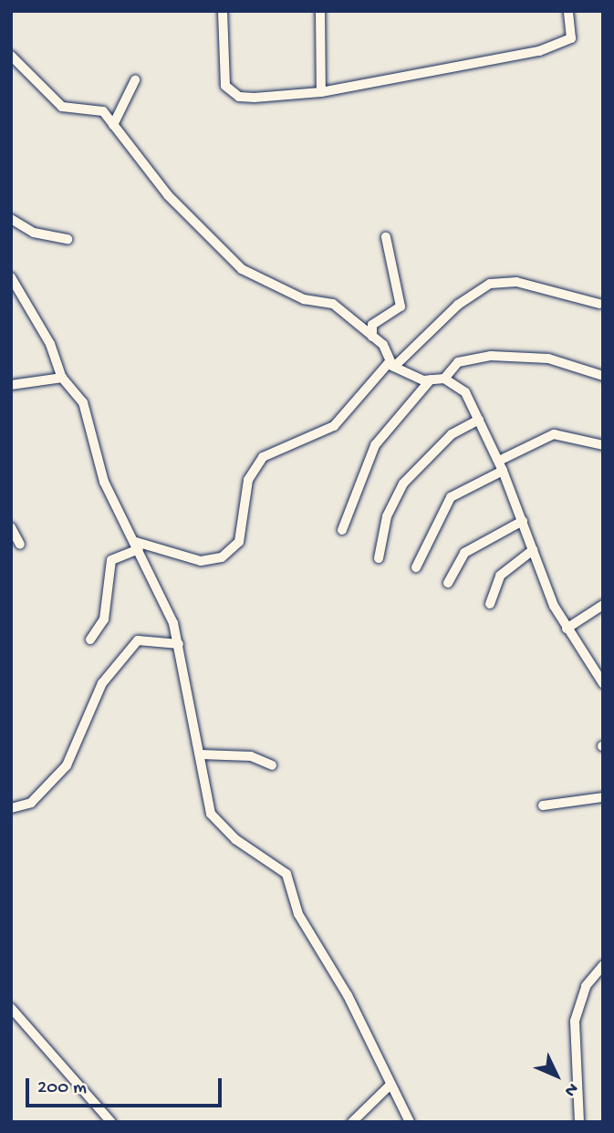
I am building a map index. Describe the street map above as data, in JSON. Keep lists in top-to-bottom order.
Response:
{
  "scale_bar": "200 m",
  "north": "bottom right"
}
